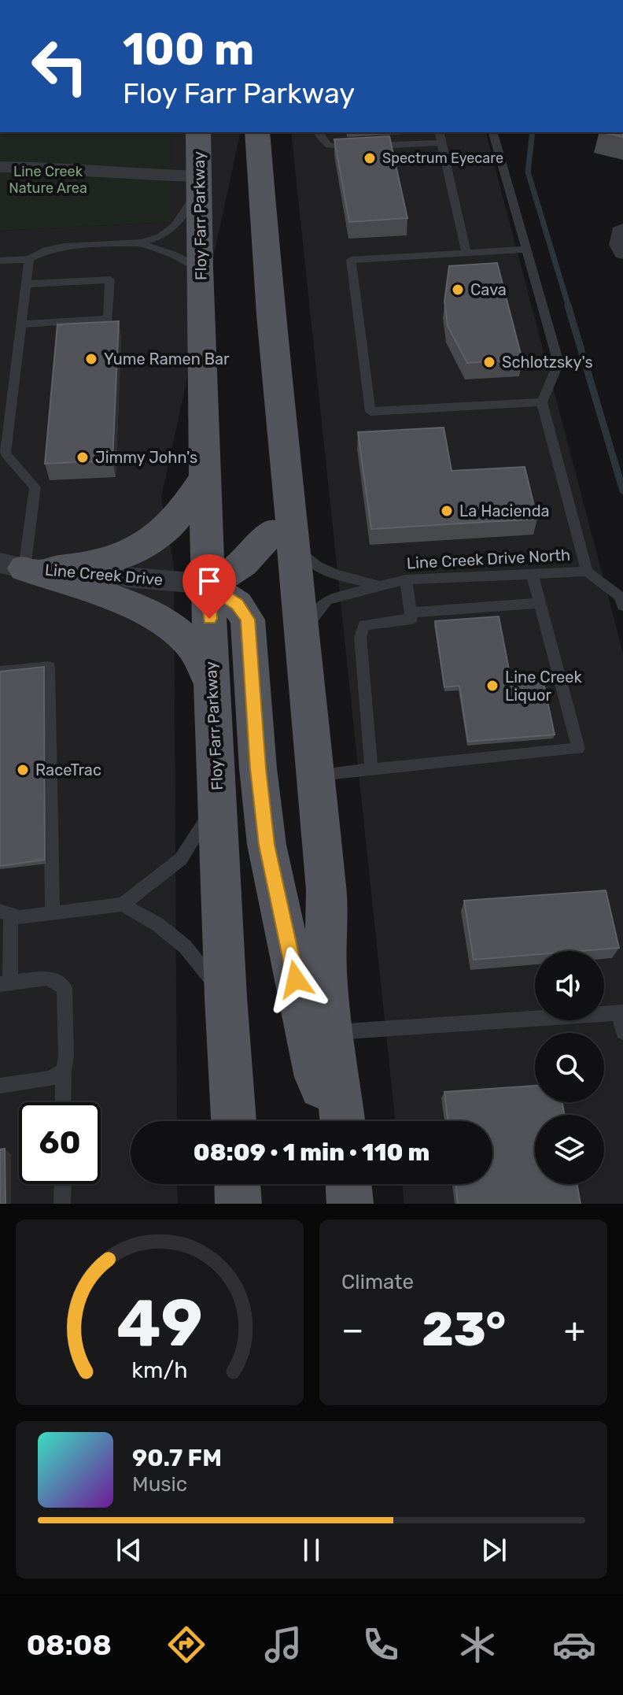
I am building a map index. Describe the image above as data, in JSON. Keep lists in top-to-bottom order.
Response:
{
  "streets": {
    "main road": ["Floy Farr Parkway"],
    "street": ["Line Creek Drive"],
    "lane": ["Line Creek Drive North"]
  },
  "crossings": [
    ["Floy Farr Parkway", "Line Creek Drive"]
  ],
  "parks": ["Line Creek Nature Area"],
  "places": [
    "Spectrum Eyecare",
    "Cava",
    "Yume Ramen Bar",
    "Schlotzsky's",
    "Jimmy John's",
    "La Hacienda",
    "Line Creek Liquor",
    "RaceTrac"
  ],
  "page": {
    "turn": ["100 m", "Floy Farr Parkway"],
    "limit": "60",
    "trip": "08:09 · 1 min · 110 m",
    "tile": "Climate",
    "heat": ["−", "23°", "+"],
    "song": ["90.7 FM", "Music"],
    "tabs": "08:08",
    "gauge": ["49", "km/h"]
  }
}
